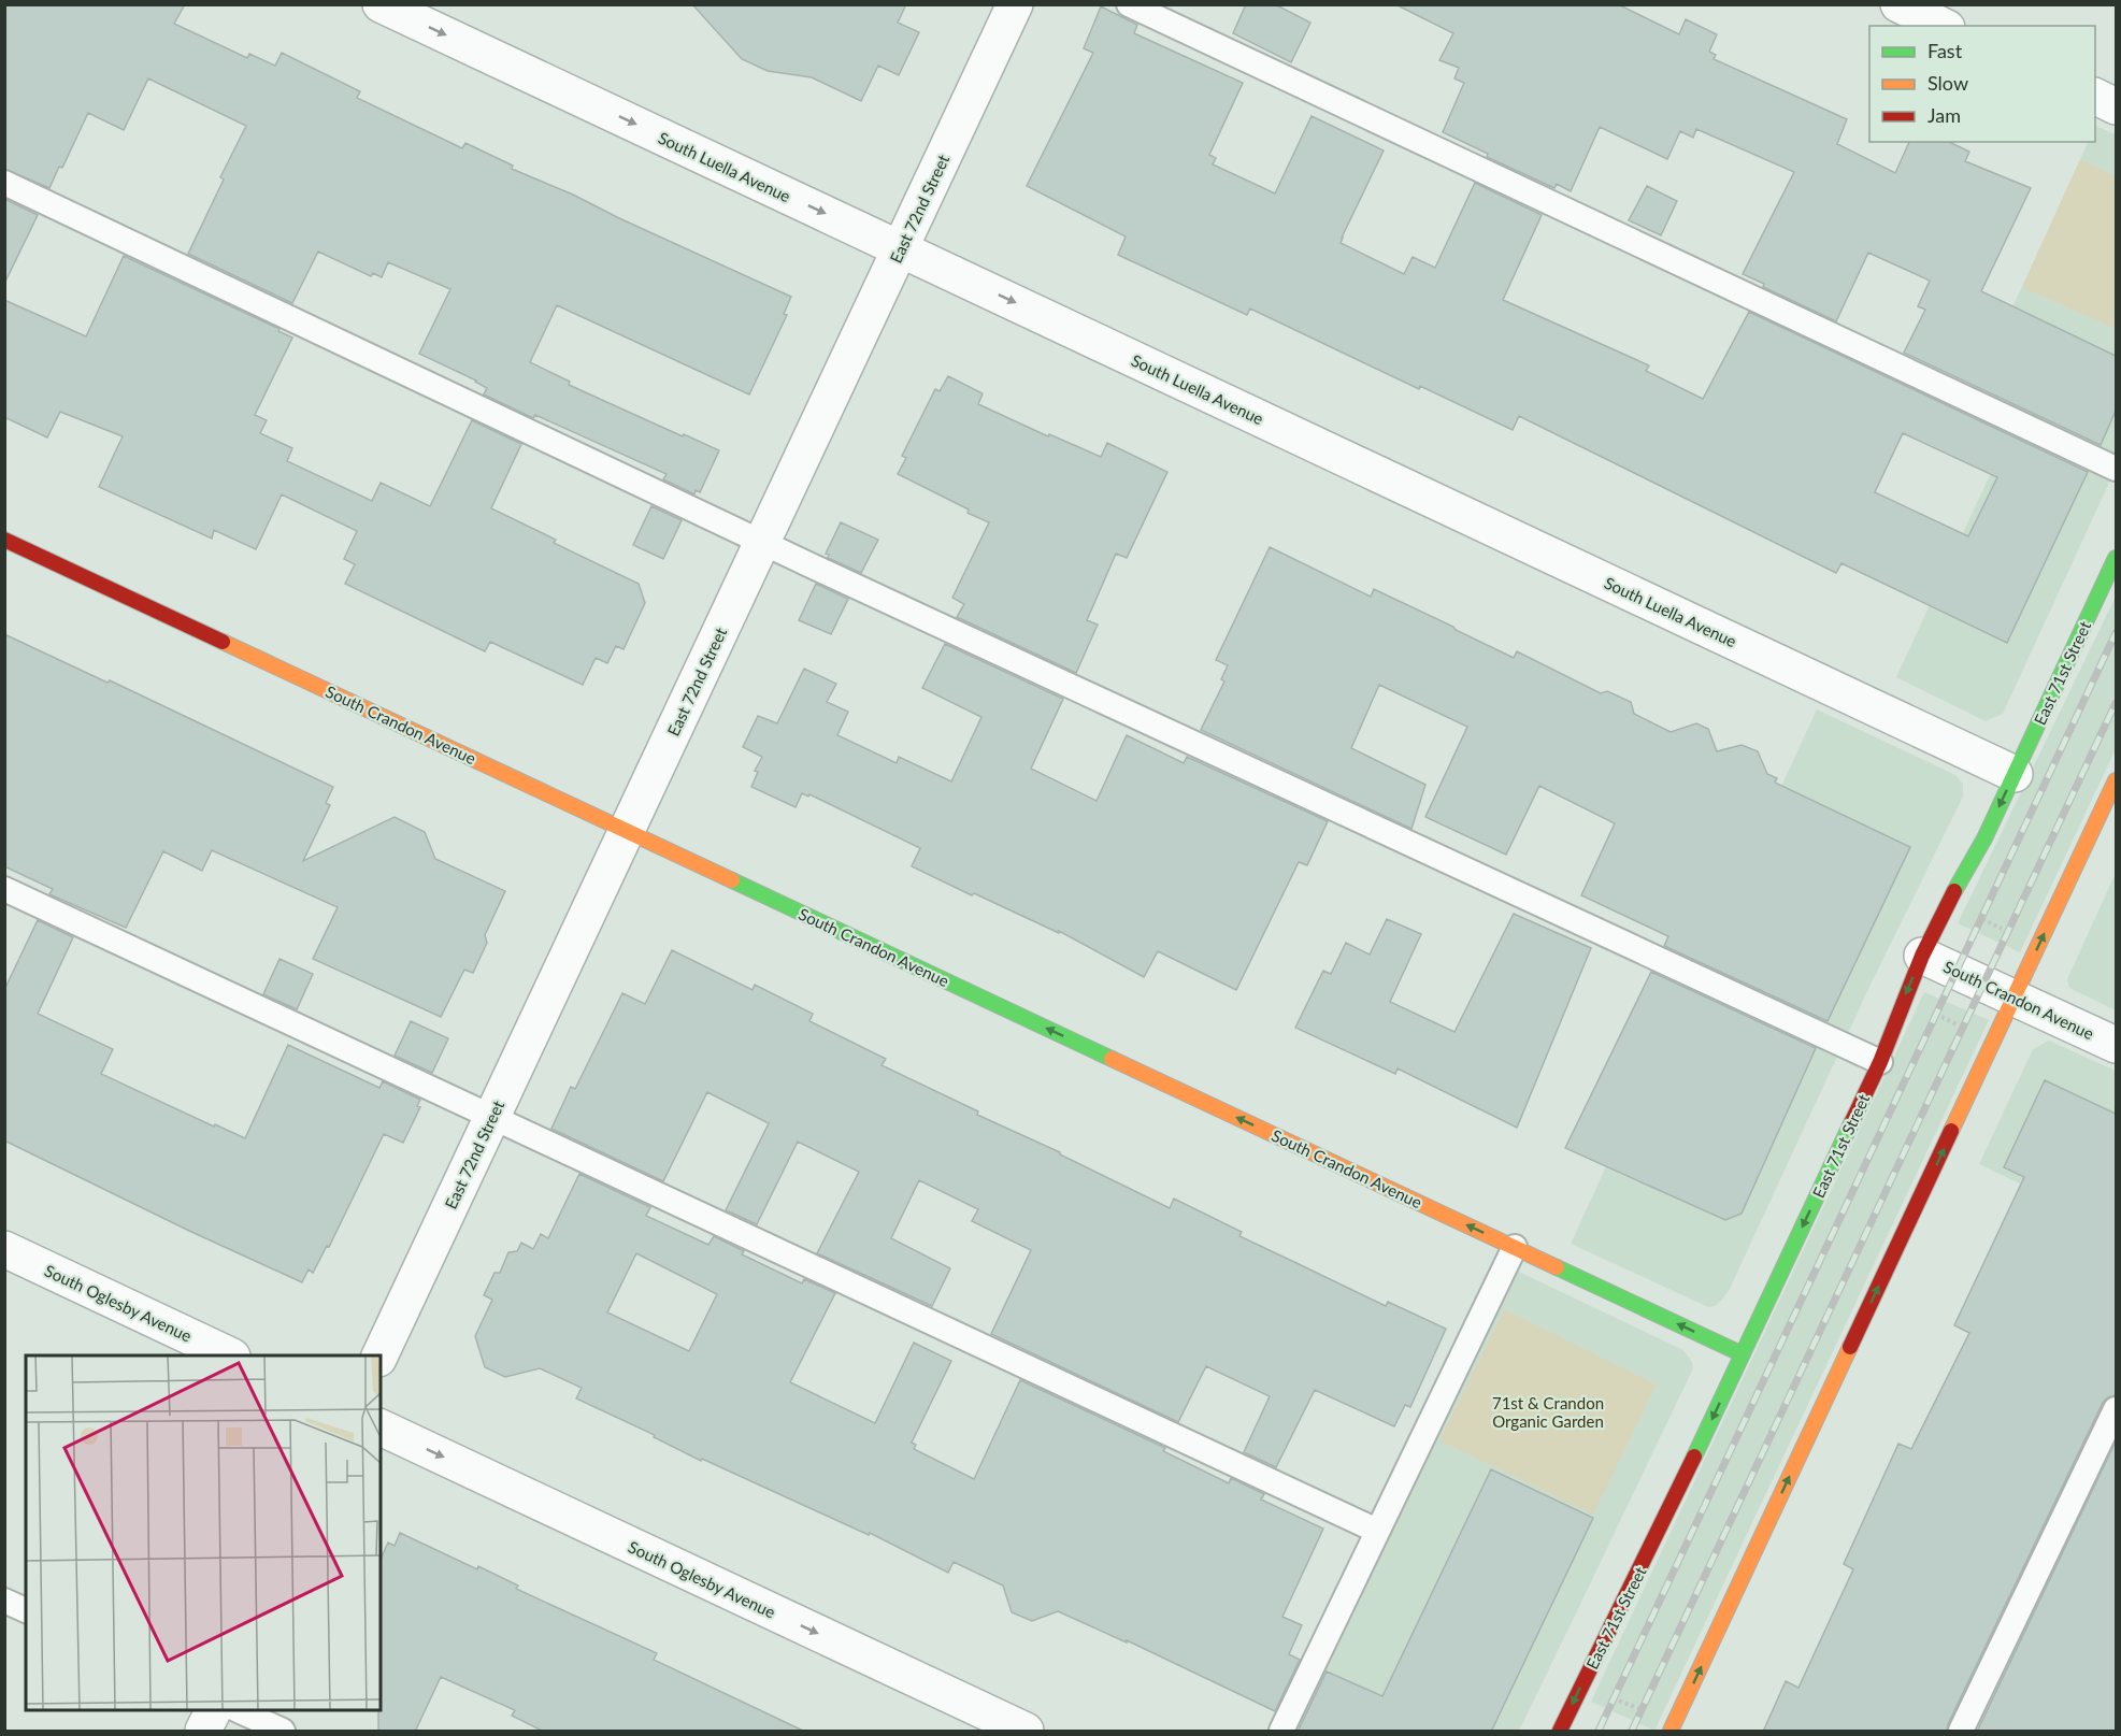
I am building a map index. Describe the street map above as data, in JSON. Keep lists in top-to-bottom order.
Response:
{
  "streets": {
    "main road": ["East 71st Street", "South Crandon Avenue"],
    "street": ["South Luella Avenue", "East 72nd Street", "South Oglesby Avenue"]
  },
  "crossings": [
    ["South Luella Avenue", "East 72nd Street"],
    ["South Luella Avenue", "East 71st Street"],
    ["East 72nd Street", "South Crandon Avenue"],
    ["East 71st Street", "South Crandon Avenue"]
  ],
  "one_way": ["South Luella Avenue", "South Crandon Avenue", "South Oglesby Avenue"],
  "parks": ["71st & Crandon Organic Garden"],
  "legend": ["Fast", "Slow", "Jam"]
}
